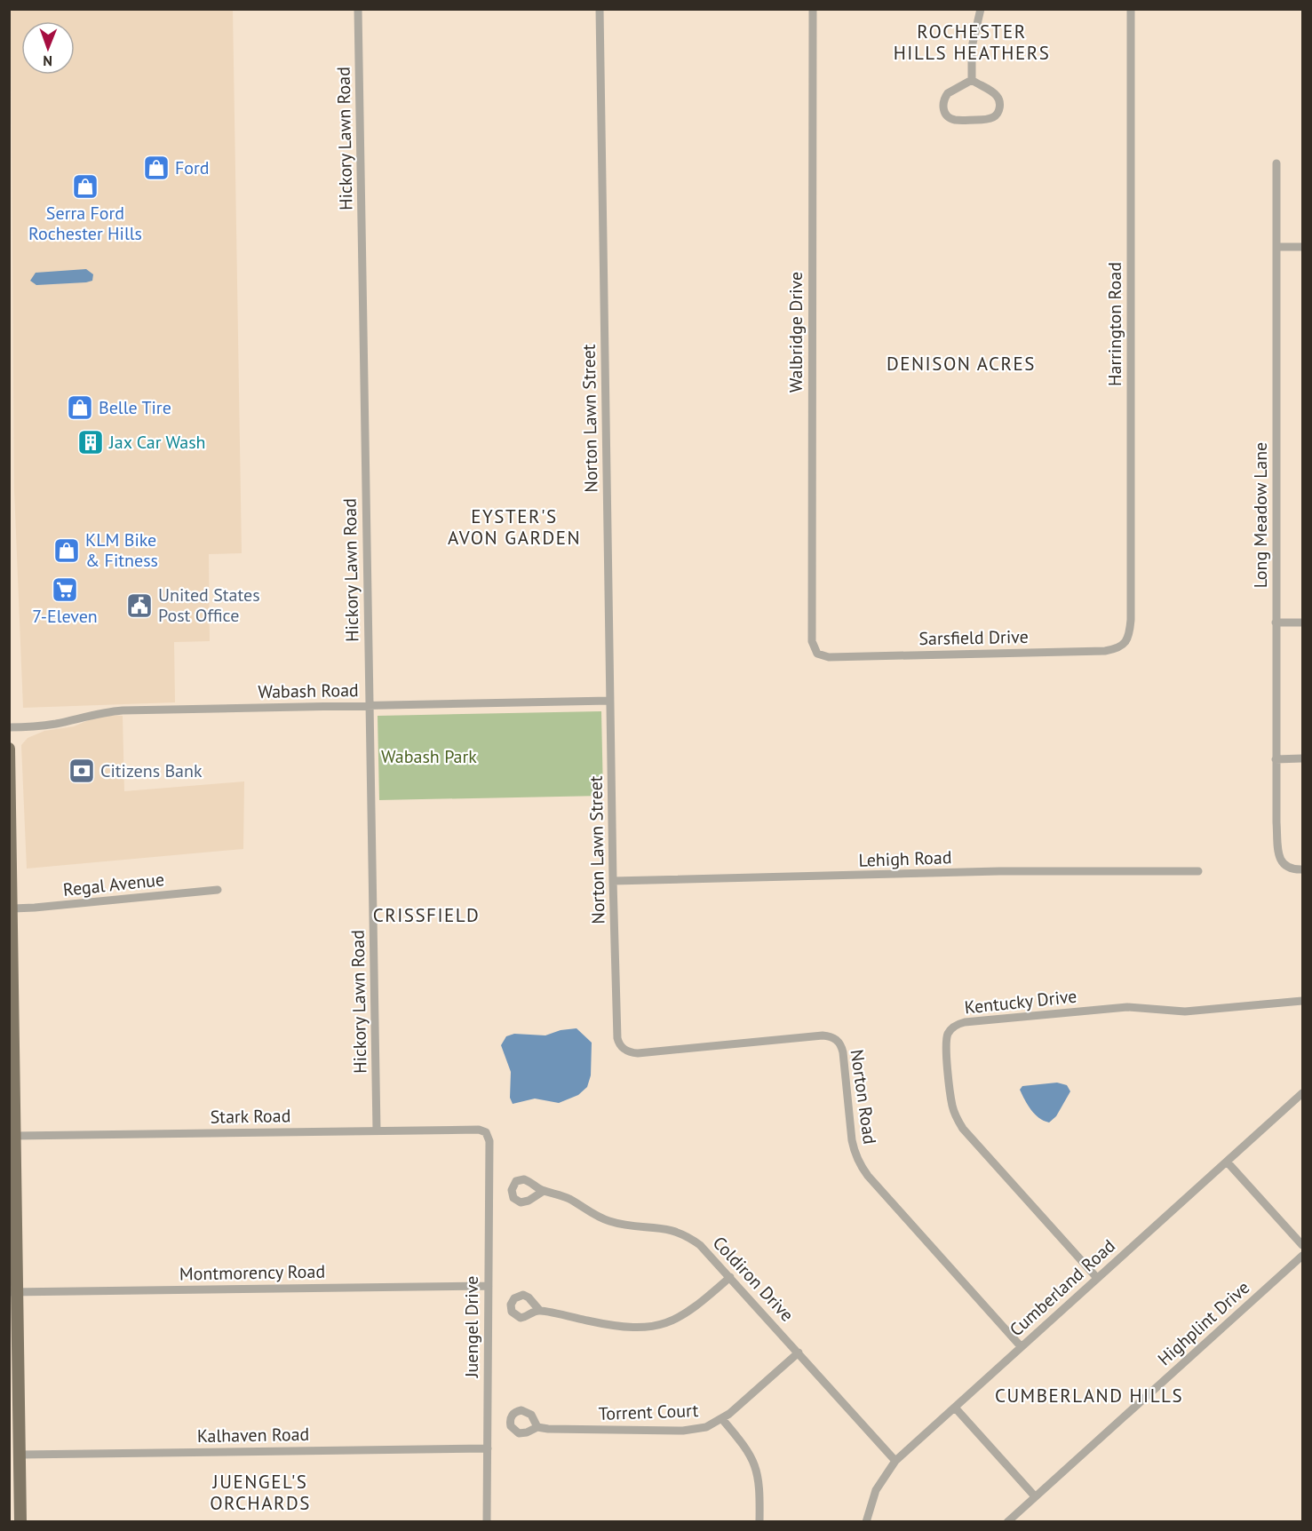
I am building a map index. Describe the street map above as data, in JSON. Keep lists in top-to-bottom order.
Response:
{
  "streets": {
    "street": [
      "Hickory Lawn Road",
      "Harrington Road",
      "Walbridge Drive",
      "Norton Lawn Street",
      "Long Meadow Lane",
      "Sarsfield Drive",
      "Wabash Road",
      "Lehigh Road",
      "Regal Avenue",
      "Kentucky Drive",
      "Norton Road",
      "Stark Road",
      "Montmorency Road",
      "Coldiron Drive",
      "Cumberland Road",
      "Highplint Drive",
      "Juengel Drive",
      "Torrent Court",
      "Kalhaven Road"
    ]
  },
  "crossings": [
    ["Hickory Lawn Road", "Wabash Road"],
    ["Hickory Lawn Road", "Stark Road"],
    ["Harrington Road", "Sarsfield Drive"],
    ["Walbridge Drive", "Sarsfield Drive"],
    ["Norton Lawn Street", "Wabash Road"],
    ["Norton Lawn Street", "Lehigh Road"],
    ["Norton Lawn Street", "Norton Road"],
    ["Kentucky Drive", "Cumberland Road"],
    ["Norton Road", "Cumberland Road"],
    ["Stark Road", "Juengel Drive"],
    ["Montmorency Road", "Juengel Drive"],
    ["Coldiron Drive", "Cumberland Road"],
    ["Coldiron Drive", "Torrent Court"],
    ["Juengel Drive", "Kalhaven Road"]
  ],
  "districts": [
    "ROCHESTER HILLS HEATHERS",
    "DENISON ACRES",
    "EYSTER'S AVON GARDEN",
    "CRISSFIELD",
    "CUMBERLAND HILLS",
    "JUENGEL'S ORCHARDS"
  ],
  "parks": ["Wabash Park"],
  "places": {
    "shop": [
      "Ford",
      "Serra Ford Rochester Hills",
      "Belle Tire",
      "KLM Bike & Fitness"
    ],
    "building": ["Jax Car Wash"],
    "supermarket": ["7-Eleven"],
    "public building": ["United States Post Office"],
    "bank": ["Citizens Bank"]
  },
  "north": "bottom"
}
